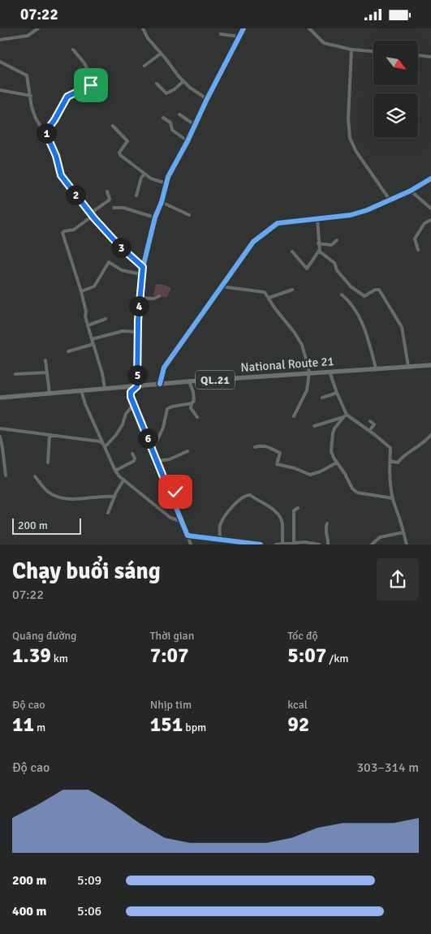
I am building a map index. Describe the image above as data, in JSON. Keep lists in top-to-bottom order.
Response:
{
  "streets": {
    "highway": ["National Route 21", "QL.21"]
  },
  "scale_bar": "200 m",
  "north": "bottom right",
  "page": {
    "status": "07:22",
    "pins": [
      "1",
      "2",
      "3",
      "4",
      "5",
      "6"
    ],
    "scale": "200 m",
    "heading": ["Chạy buổi sáng", "07:22"],
    "stats": [
      ["Quãng đường", "1.39 km"],
      ["Thời gian", "7:07"],
      ["Tốc độ", "5:07 /km"],
      ["Độ cao", "11 m"],
      ["Nhịp tim", "151 bpm"],
      ["kcal", "92"]
    ],
    "chart": ["Độ cao", "303–314 m"],
    "list": [
      {
        "name": "200 m",
        "note": "5:09"
      },
      {
        "name": "400 m",
        "note": "5:06"
      }
    ]
  }
}
